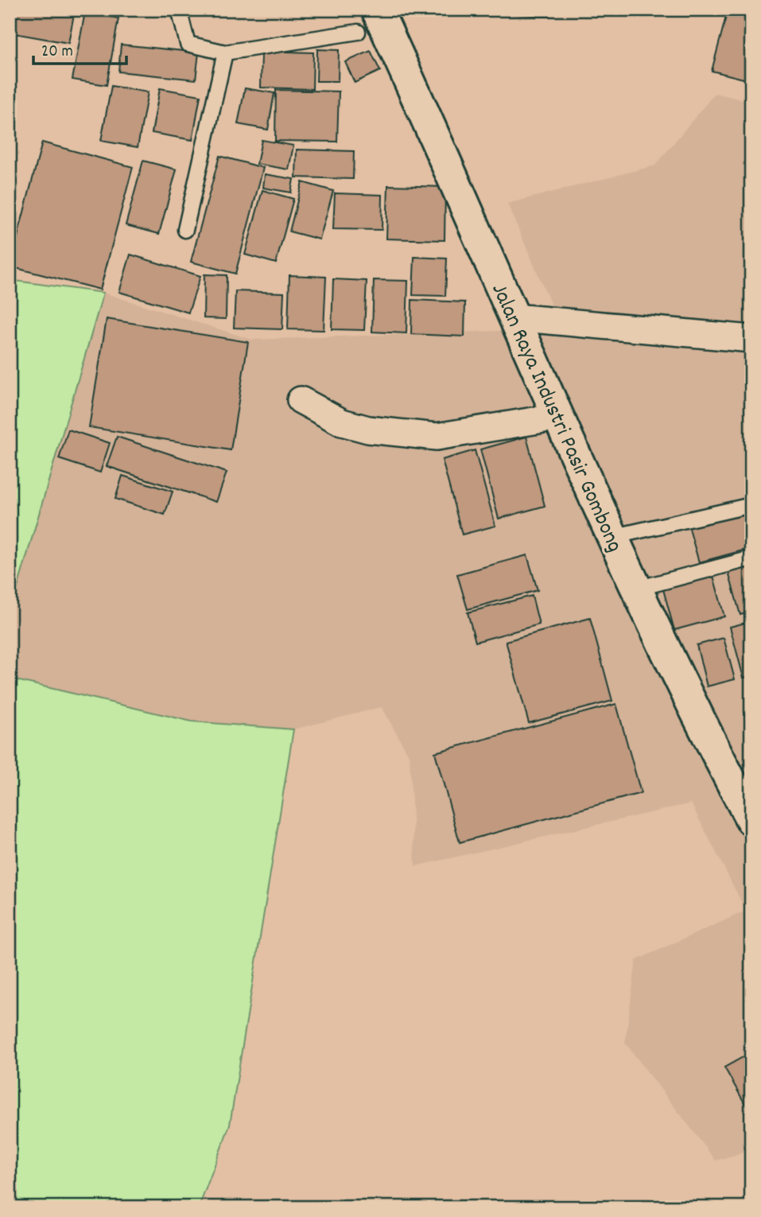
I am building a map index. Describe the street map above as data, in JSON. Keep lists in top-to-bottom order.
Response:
{
  "streets": {
    "main road": ["Jalan Raya Industri Pasir Gombong"]
  },
  "scale_bar": "20 m"
}
